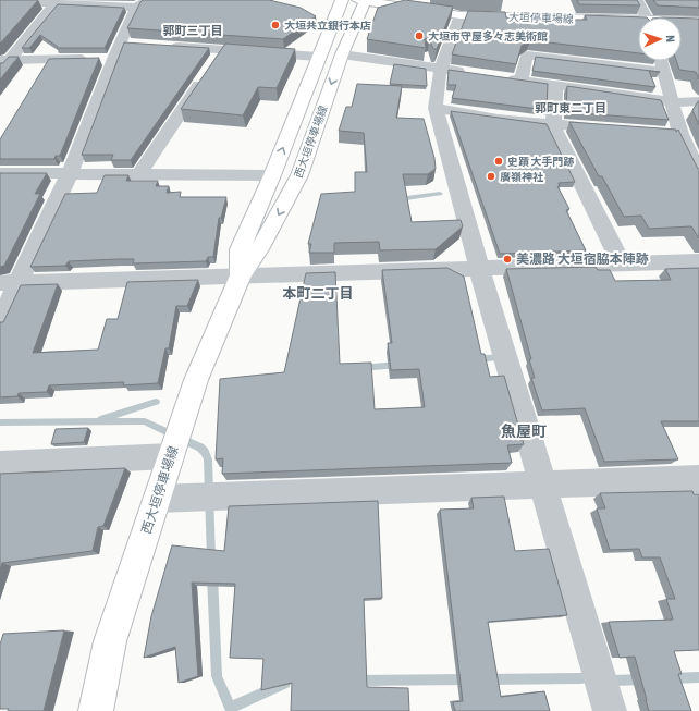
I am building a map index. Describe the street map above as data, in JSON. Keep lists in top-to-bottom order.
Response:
{
  "streets": {
    "main road": ["大垣停車場線", "西大垣停車場線"]
  },
  "crossings": [
    ["大垣停車場線", "西大垣停車場線"]
  ],
  "districts": [
    "郭町三丁目",
    "郭町東二丁目",
    "本町二丁目",
    "魚屋町"
  ],
  "places": [
    "大垣共立銀行本店",
    "大垣市守屋多々志美術館",
    "史蹟 大手門跡",
    "廣嶺神社",
    "美濃路 大垣宿脇本陣跡"
  ],
  "north": "right"
}
